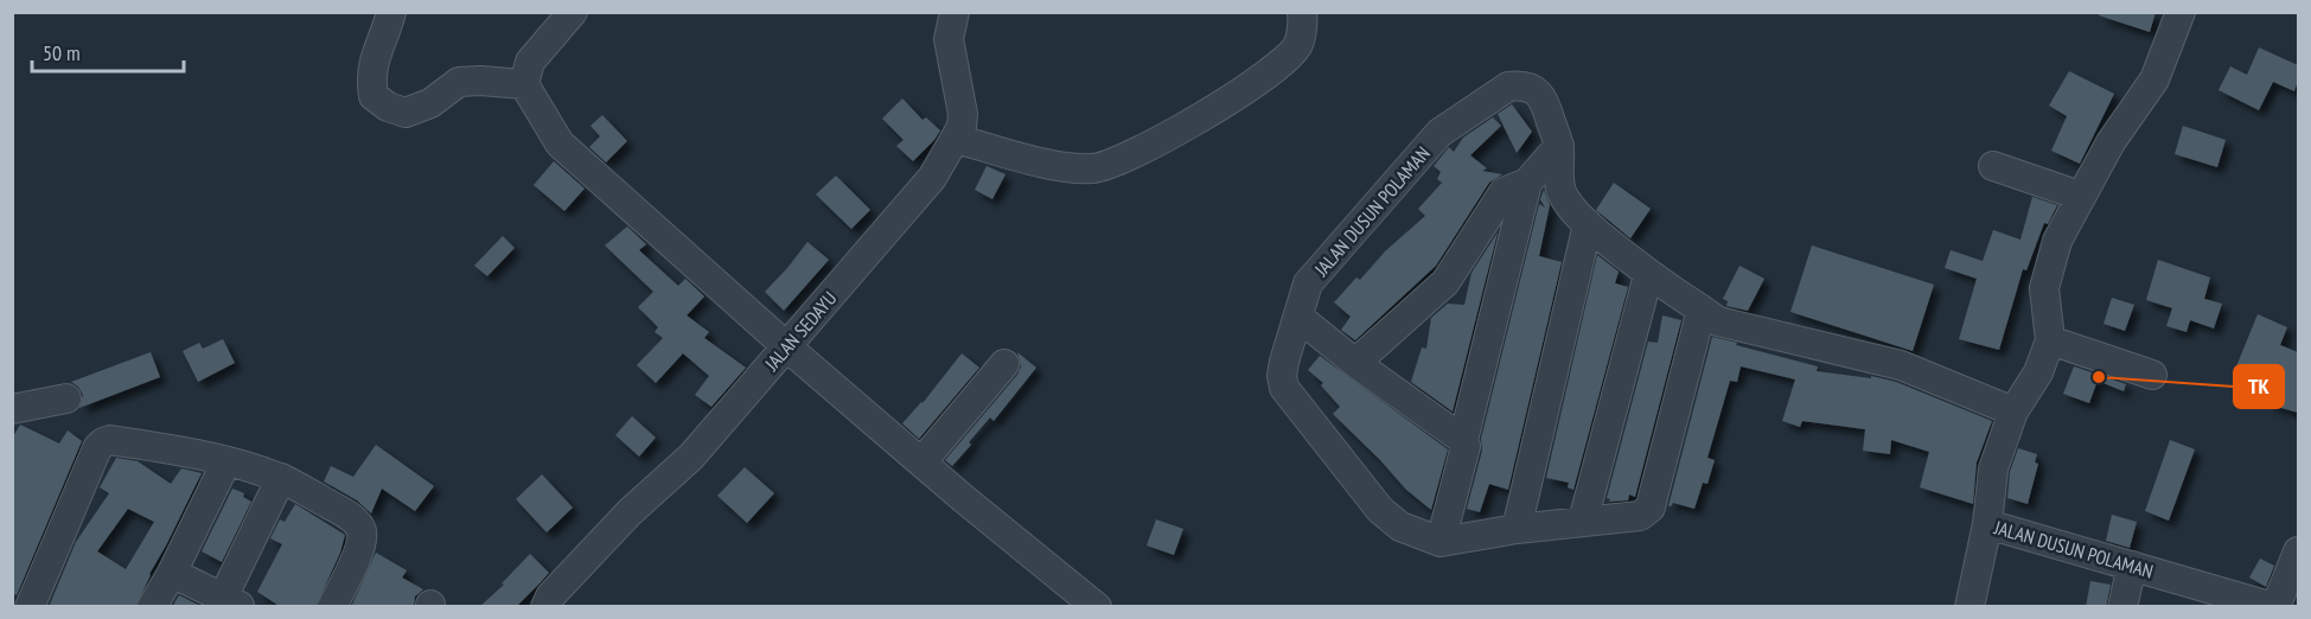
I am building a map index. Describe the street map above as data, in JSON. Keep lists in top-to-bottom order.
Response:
{
  "streets": {
    "street": ["JALAN DUSUN POLAMAN", "JALAN SEDAYU"]
  },
  "places": ["TK"],
  "scale_bar": "50 m"
}
